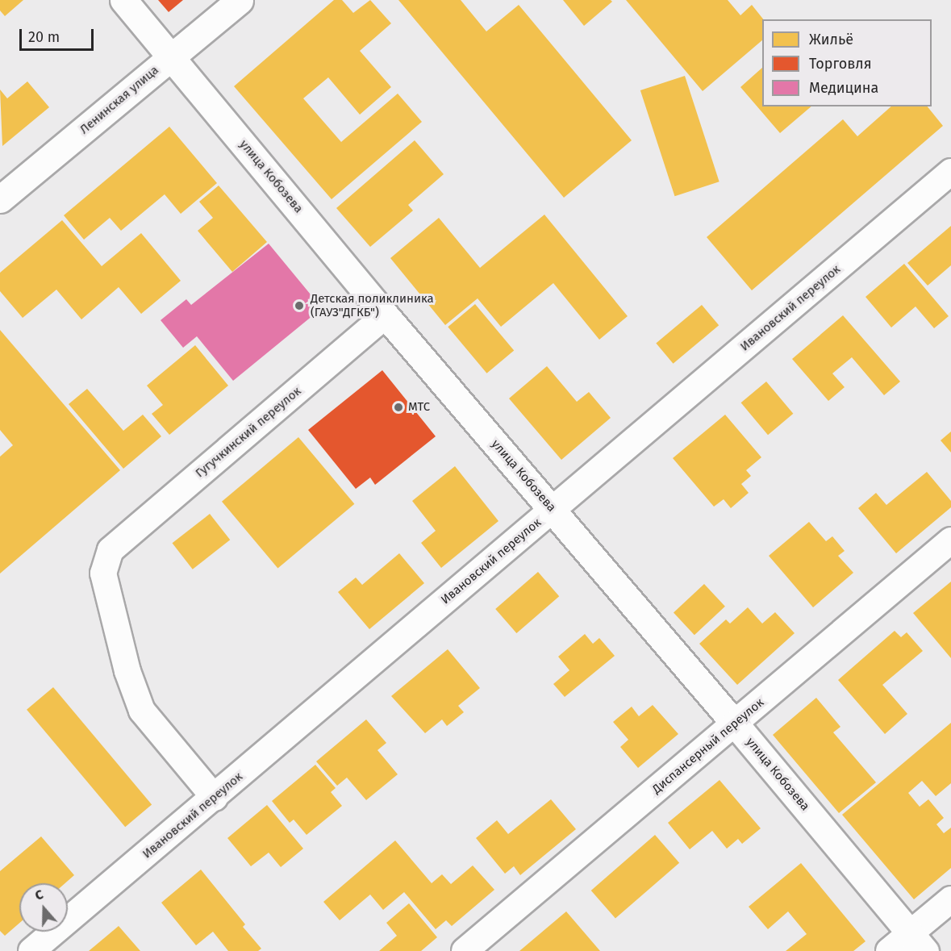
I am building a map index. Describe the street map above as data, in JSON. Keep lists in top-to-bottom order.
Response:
{
  "streets": {
    "main road": ["Ленинская улица", "улица Кобозева"],
    "street": ["Ивановский переулок", "Гугучкинский переулок", "Диспансерный переулок"]
  },
  "crossings": [
    ["Ленинская улица", "улица Кобозева"],
    ["улица Кобозева", "Ивановский переулок"],
    ["улица Кобозева", "Гугучкинский переулок"],
    ["улица Кобозева", "Диспансерный переулок"],
    ["Ивановский переулок", "Гугучкинский переулок"]
  ],
  "places": ["Детская поликлиника (ГАУЗ\"ДГКБ\")", "МТС"],
  "legend": ["Жильё", "Торговля", "Медицина"],
  "scale_bar": "20 m",
  "north": "top"
}
